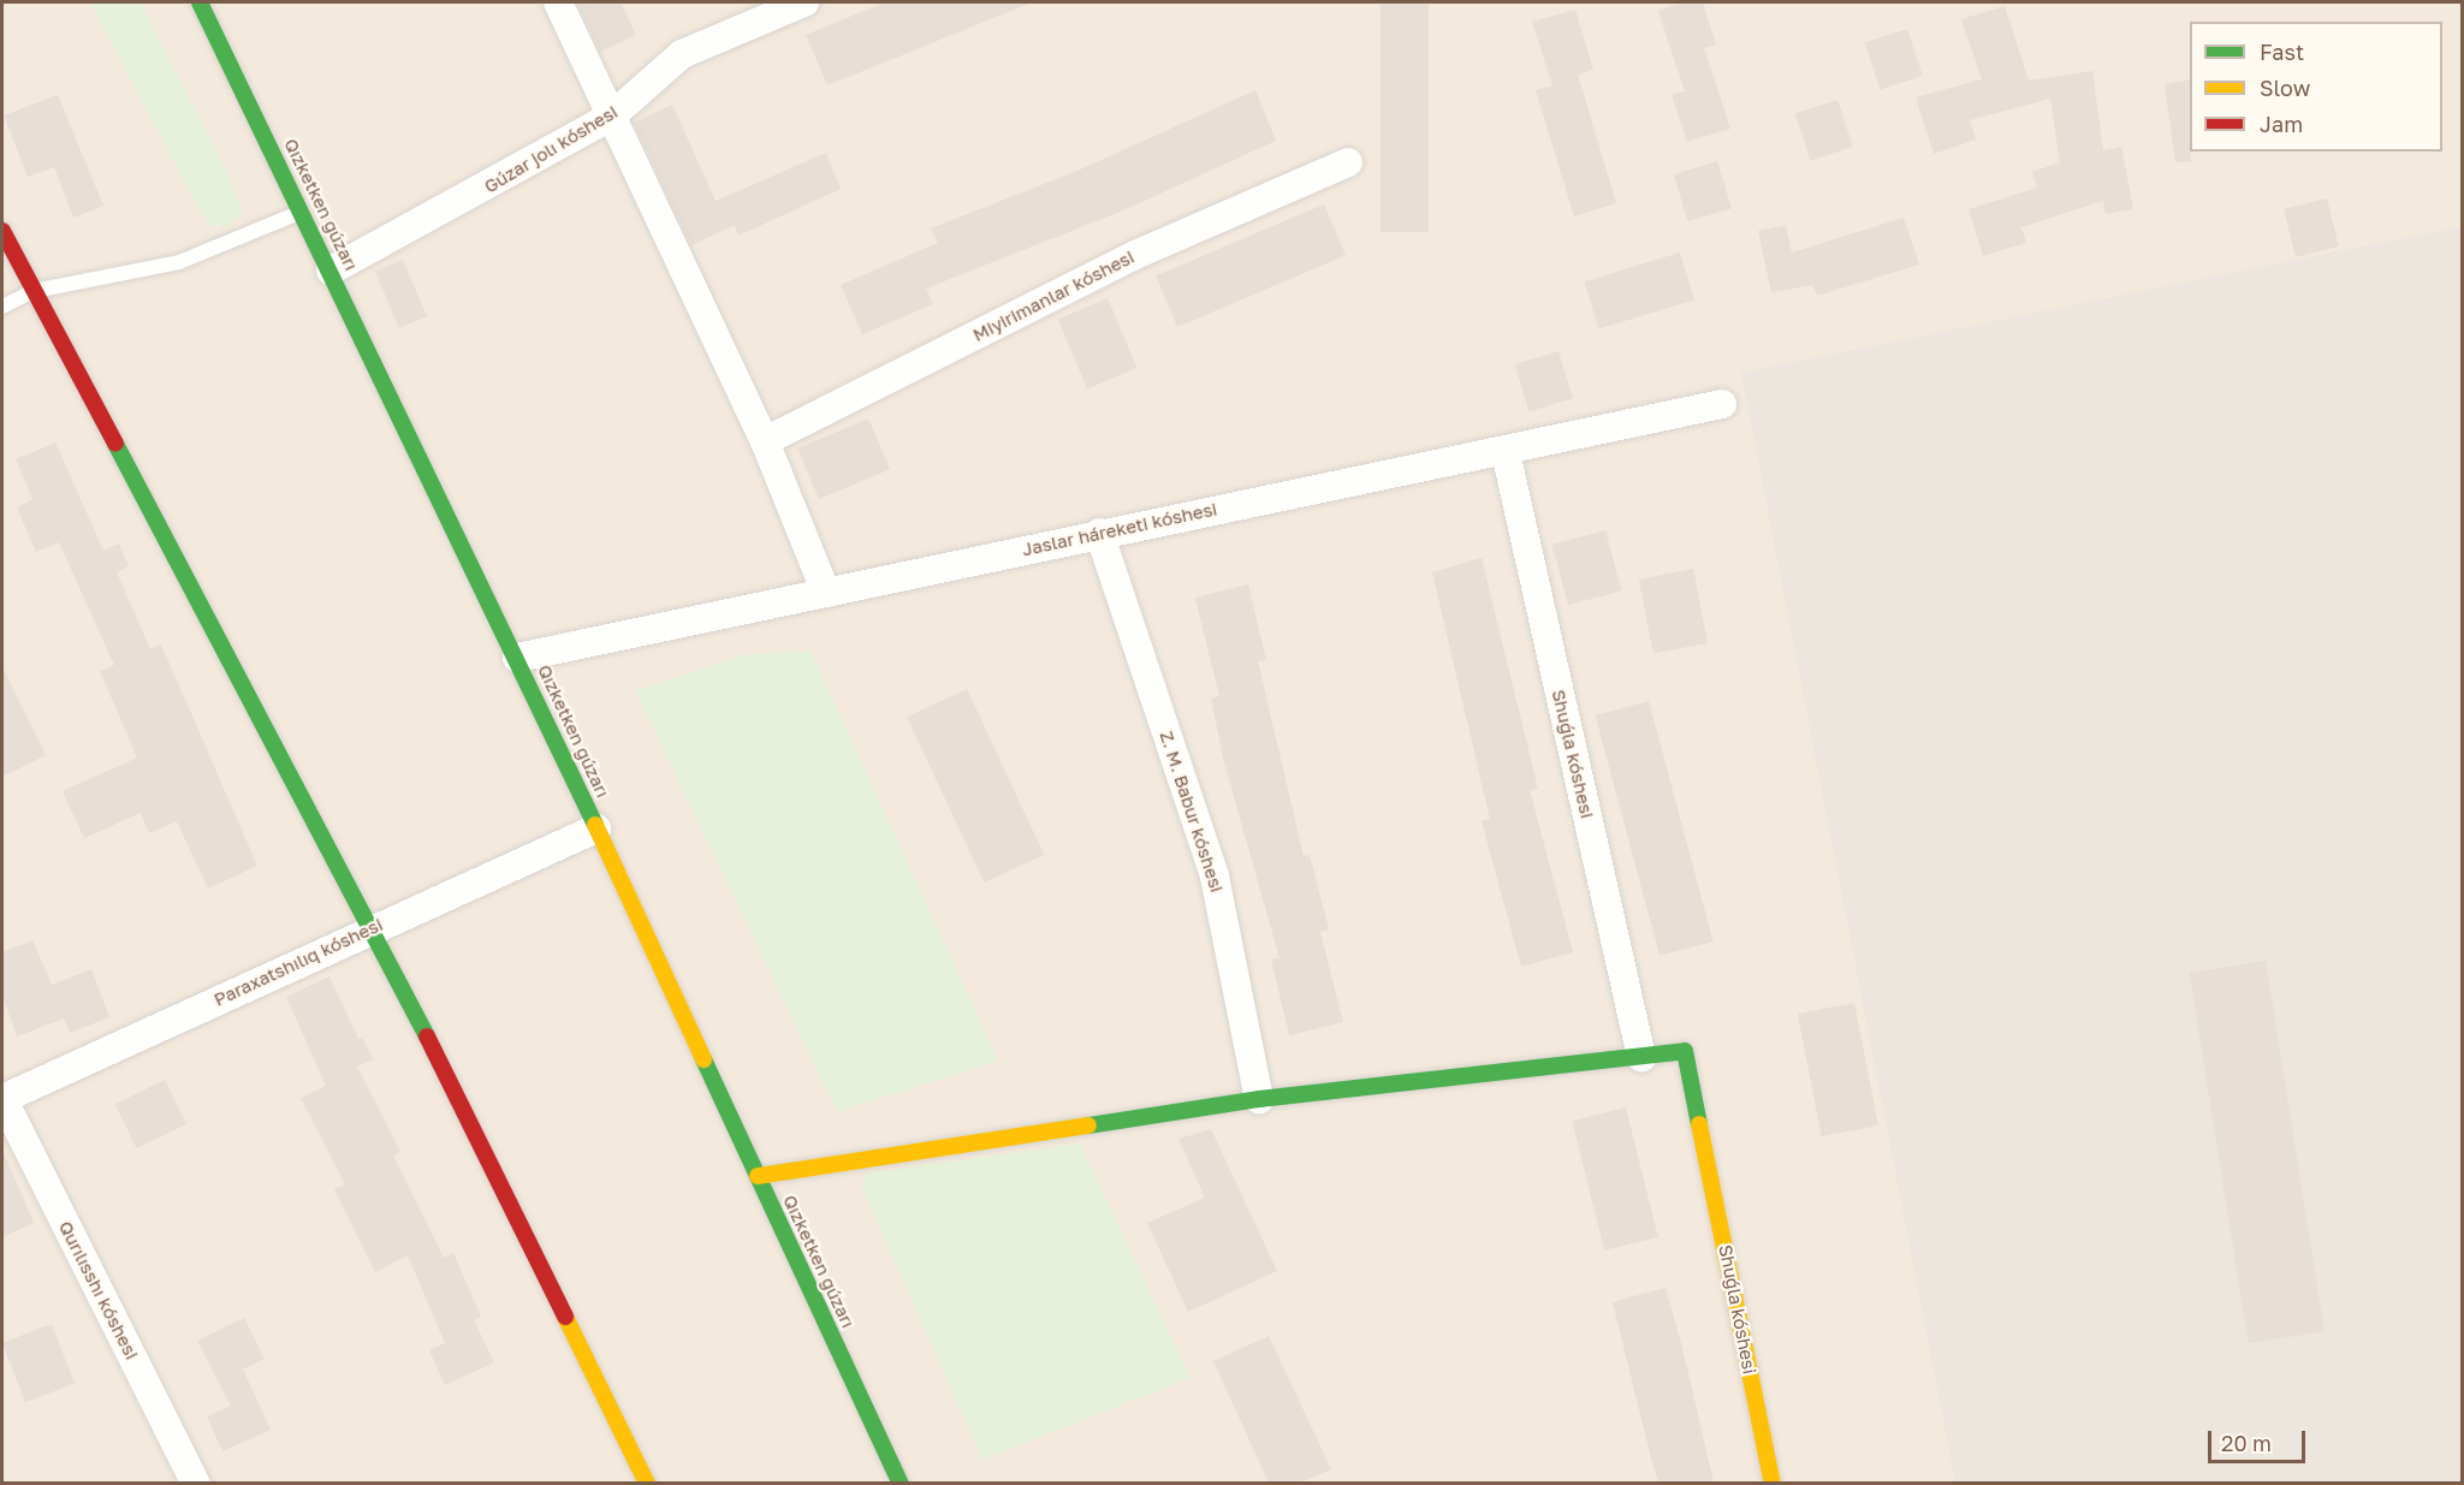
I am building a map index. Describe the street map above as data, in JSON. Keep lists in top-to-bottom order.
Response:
{
  "streets": {
    "street": [
      "Gúzar jolı kóshesi",
      "Qızketken gúzarı",
      "Miyirimanlar kóshesi",
      "Jaslar háreketi kóshesi",
      "Shuǵla kóshesi",
      "Z. M. Babur kóshesi",
      "Paraxatshılıq kóshesi",
      "Qurılısshı kóshesi"
    ]
  },
  "crossings": [
    ["Gúzar jolı kóshesi", "Qızketken gúzarı"],
    ["Qızketken gúzarı", "Jaslar háreketi kóshesi"],
    ["Qızketken gúzarı", "Paraxatshılıq kóshesi"],
    ["Jaslar háreketi kóshesi", "Shuǵla kóshesi"],
    ["Jaslar háreketi kóshesi", "Z. M. Babur kóshesi"],
    ["Paraxatshılıq kóshesi", "Qurılısshı kóshesi"]
  ],
  "legend": ["Fast", "Slow", "Jam"],
  "scale_bar": "20 m"
}
